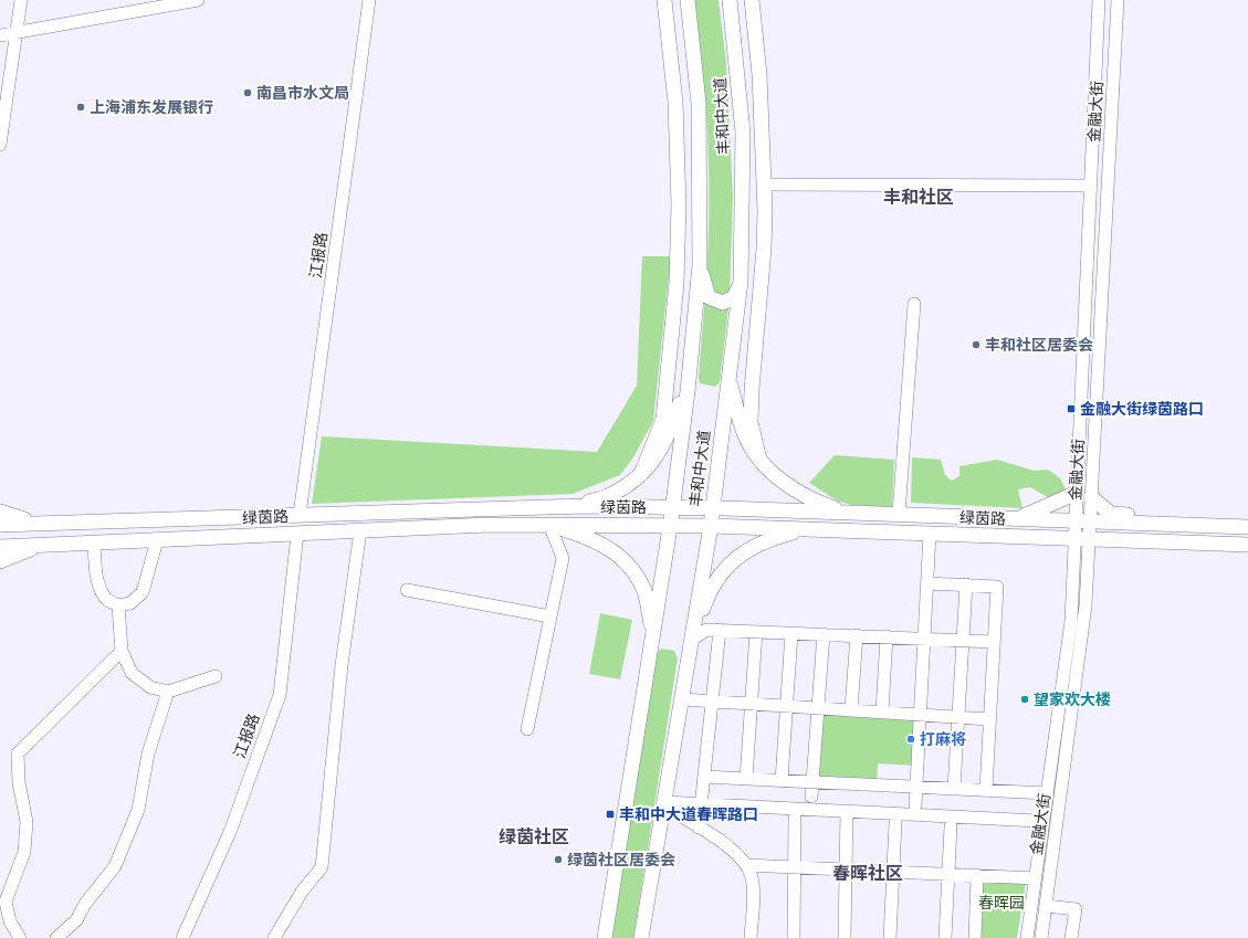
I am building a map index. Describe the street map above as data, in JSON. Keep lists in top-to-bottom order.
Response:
{
  "streets": {
    "main road": ["丰和中大道", "绿茵路"],
    "street": ["金融大街", "江报路"]
  },
  "crossings": [
    ["金融大街", "绿茵路"],
    ["丰和中大道", "绿茵路"],
    ["江报路", "绿茵路"]
  ],
  "districts": ["丰和社区", "绿茵社区", "春晖社区"],
  "parks": ["春晖园"],
  "places": {
    "other": [
      "南昌市水文局",
      "上海浦东发展银行",
      "丰和社区居委会",
      "望家欢大楼",
      "打麻将",
      "绿茵社区居委会"
    ],
    "transit": ["金融大街绿茵路口", "丰和中大道春晖路口"]
  }
}
